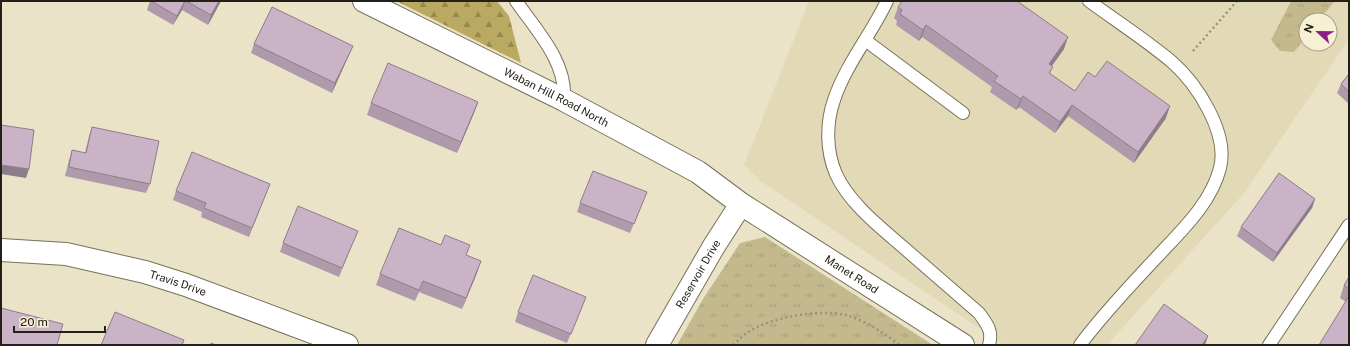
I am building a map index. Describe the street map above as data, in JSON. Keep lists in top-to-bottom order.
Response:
{
  "streets": {
    "street": [
      "Waban Hill Road North",
      "Reservoir Drive",
      "Manet Road",
      "Travis Drive"
    ]
  },
  "crossings": [
    ["Waban Hill Road North", "Reservoir Drive"],
    ["Waban Hill Road North", "Manet Road"],
    ["Reservoir Drive", "Manet Road"]
  ],
  "scale_bar": "20 m",
  "north": "left"
}
